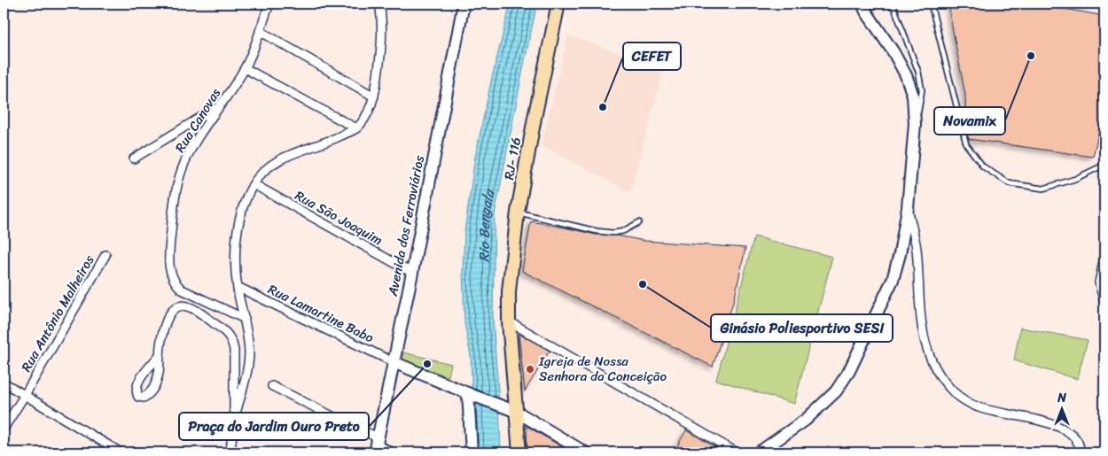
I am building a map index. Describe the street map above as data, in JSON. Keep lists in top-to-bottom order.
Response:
{
  "streets": {
    "main road": ["RJ- 116", "Avenida dos Ferroviários"],
    "street": [
      "Rua Canovas",
      "Rua São Joaquim",
      "Rua Antônio Malheiros",
      "Rua Lamartine Babo"
    ]
  },
  "crossings": [
    ["Rua São Joaquim", "Avenida dos Ferroviários"],
    ["Avenida dos Ferroviários", "Rua Lamartine Babo"]
  ],
  "water": ["Rio Bengala"],
  "places": [
    "Novamix",
    "CEFET",
    "Ginásio Poliesportivo SESI",
    "Praça do Jardim Ouro Preto",
    "Igreja de Nossa Senhora da Conceição"
  ],
  "north": "top"
}
